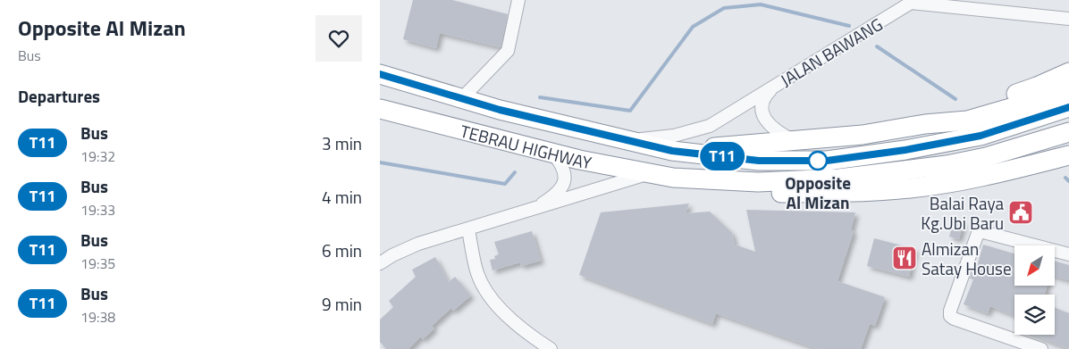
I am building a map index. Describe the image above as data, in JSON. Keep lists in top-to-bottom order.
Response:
{
  "streets": {
    "highway": ["TEBRAU HIGHWAY"],
    "street": ["JALAN BAWANG"]
  },
  "crossings": [
    ["JALAN BAWANG", "TEBRAU HIGHWAY"]
  ],
  "places": {
    "other": ["Opposite Al Mizan"],
    "public building": ["Balai Raya Kg.Ubi Baru"],
    "restaurant": ["Almizan Satay House"]
  },
  "lines": ["bus line T11"],
  "north": "bottom left",
  "page": {
    "heading": [
      ["Opposite Al Mizan", "Bus"],
      "Departures"
    ],
    "on_map": "T11",
    "list": [
      {
        "mark": "T11",
        "name": "Bus",
        "note": "19:32",
        "value": "3 min"
      },
      {
        "mark": "T11",
        "name": "Bus",
        "note": "19:33",
        "value": "4 min"
      },
      {
        "mark": "T11",
        "name": "Bus",
        "note": "19:35",
        "value": "6 min"
      },
      {
        "mark": "T11",
        "name": "Bus",
        "note": "19:38",
        "value": "9 min"
      }
    ]
  }
}
